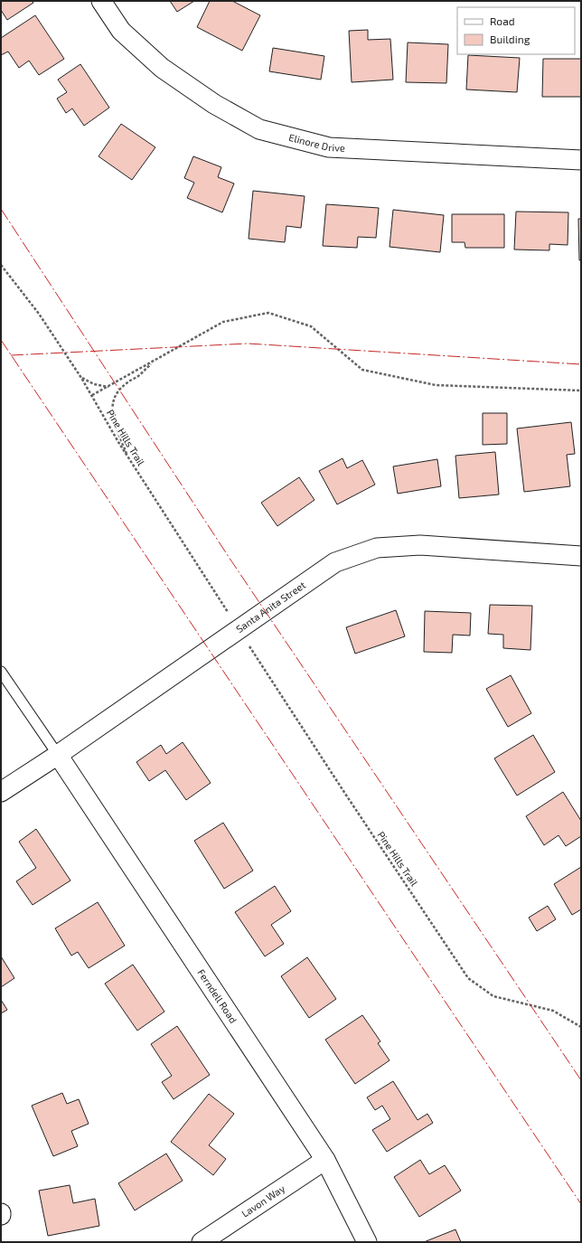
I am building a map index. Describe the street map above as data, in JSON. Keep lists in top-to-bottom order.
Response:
{
  "streets": {
    "street": [
      "Elinore Drive",
      "Santa Anita Street",
      "Ferndell Road",
      "Lavon Way"
    ],
    "path": ["Pine Hills Trail"]
  },
  "crossings": [
    ["Santa Anita Street", "Ferndell Road"],
    ["Ferndell Road", "Lavon Way"]
  ],
  "legend": ["Road", "Building"]
}
